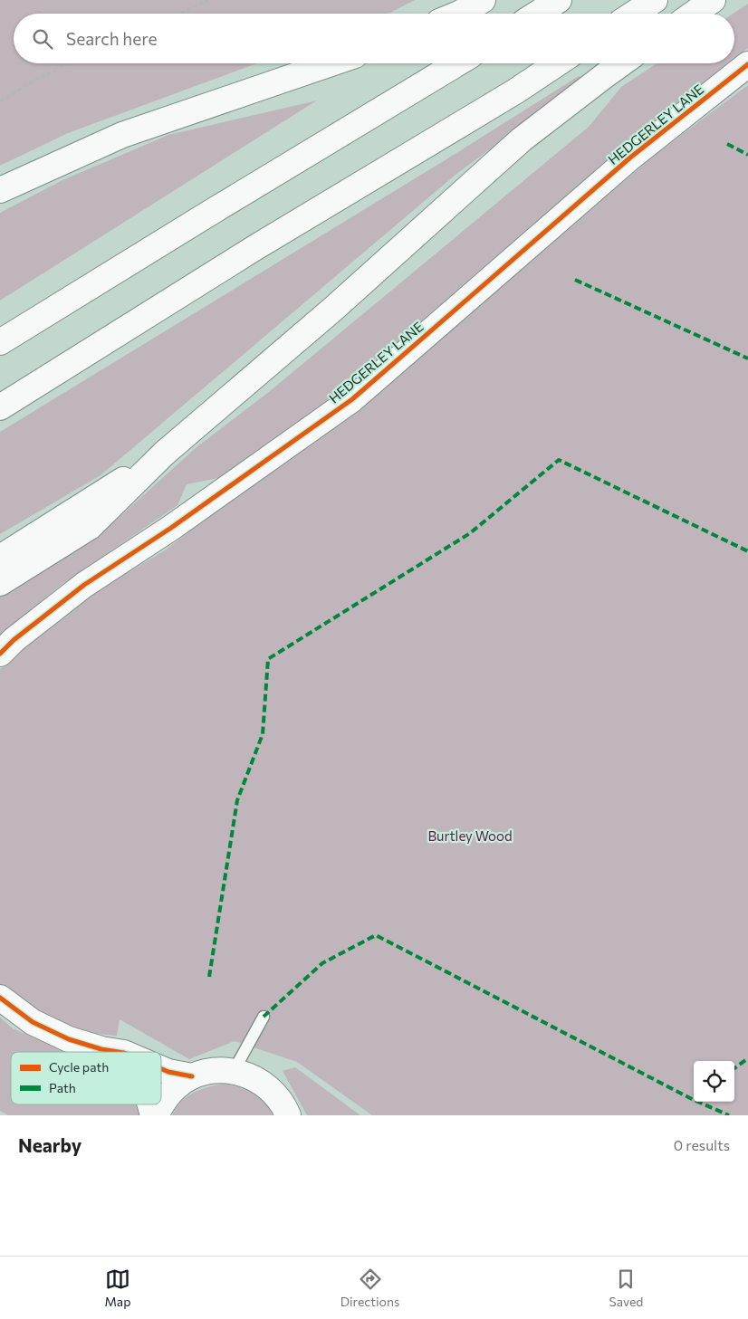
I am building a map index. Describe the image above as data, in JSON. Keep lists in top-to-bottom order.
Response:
{
  "streets": {
    "main road": ["HEDGERLEY LANE"]
  },
  "parks": ["Burtley Wood"],
  "legend": ["Cycle path", "Path"],
  "page": {
    "search": "Search here",
    "heading": ["Nearby", "0 results"],
    "nav": ["Map", "Directions", "Saved"]
  }
}
